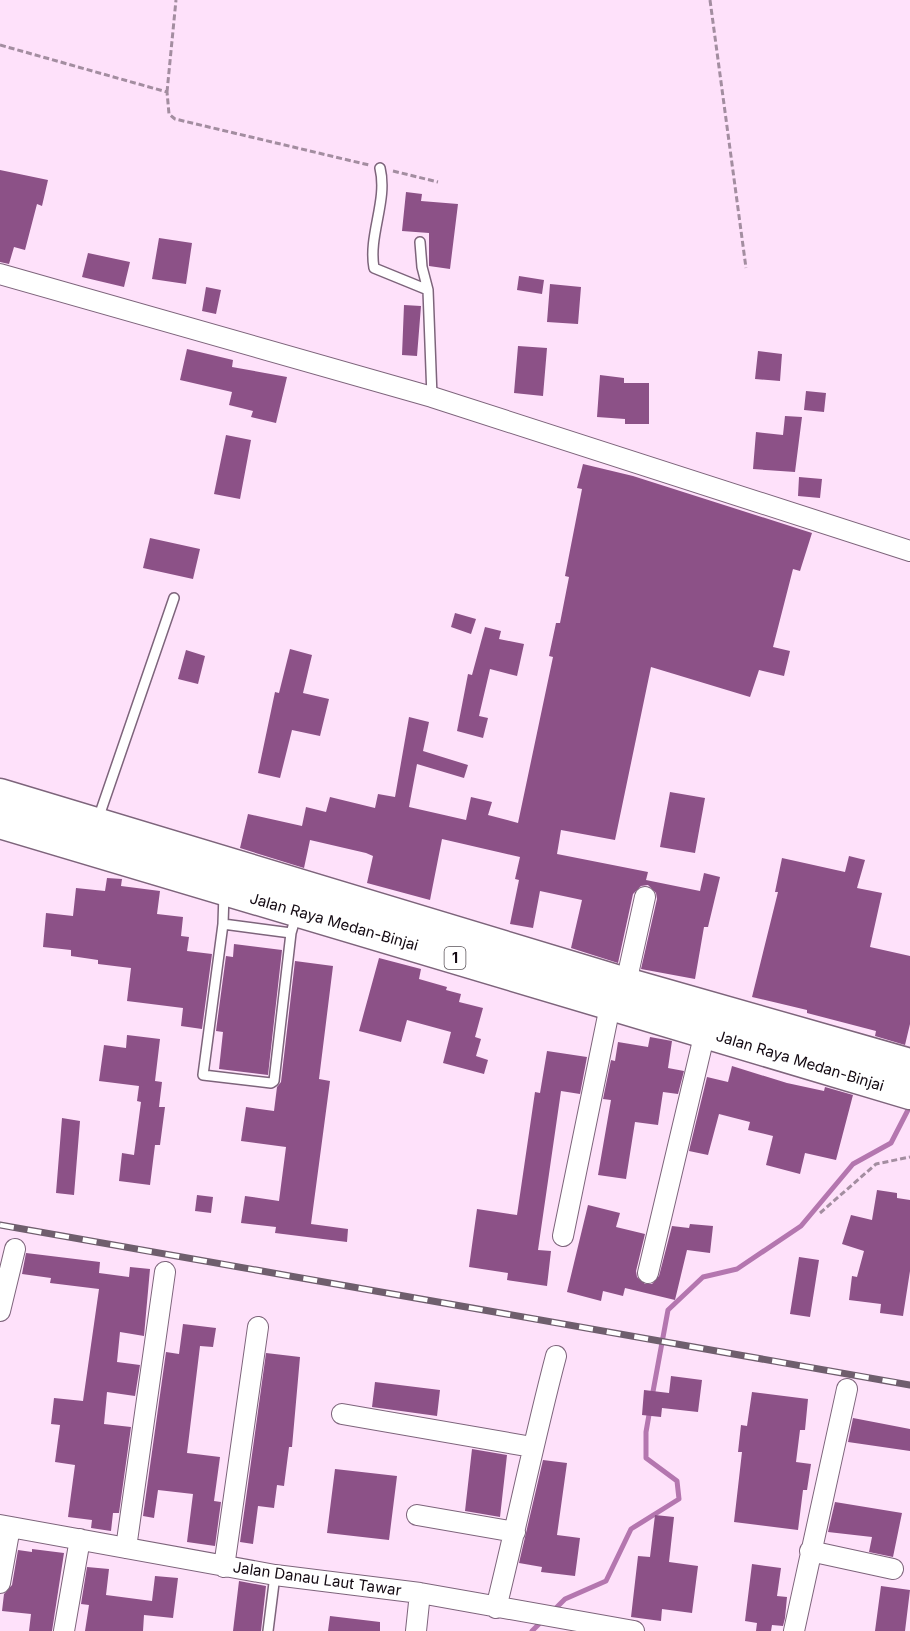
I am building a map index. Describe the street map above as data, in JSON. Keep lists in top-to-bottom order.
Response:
{
  "streets": {
    "main road": ["Jalan Raya Medan-Binjai", "1"],
    "street": ["Jalan Danau Laut Tawar"]
  }
}
